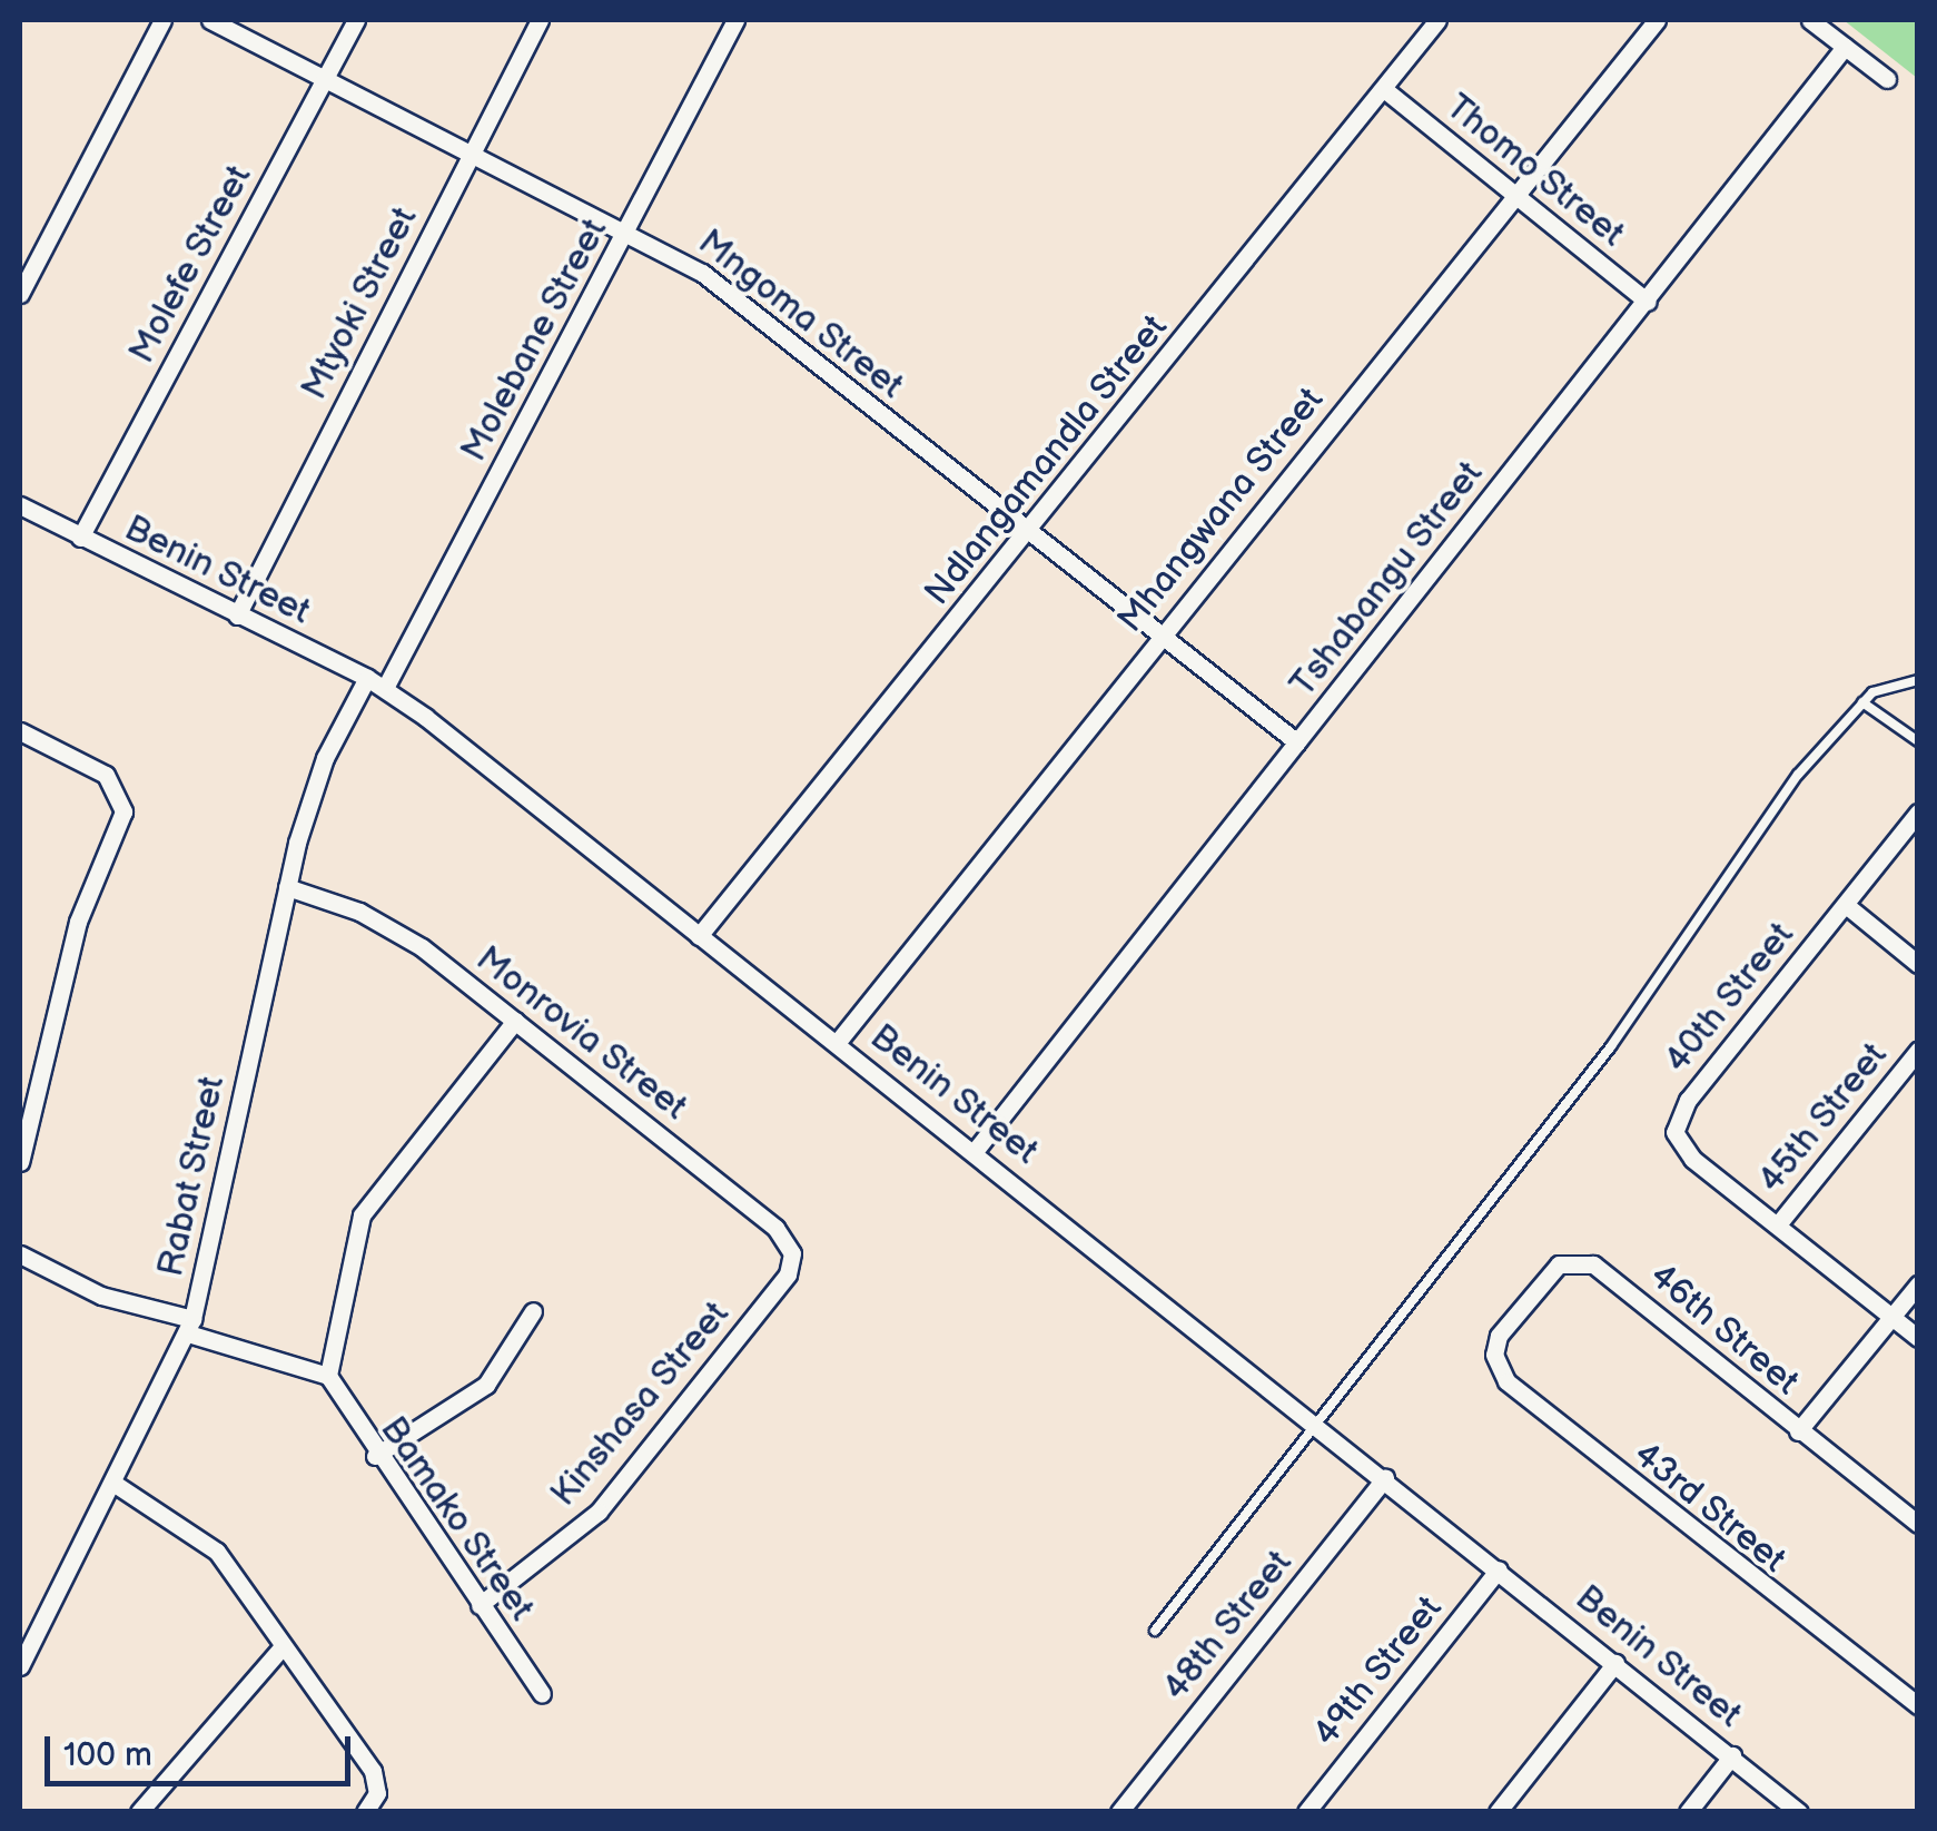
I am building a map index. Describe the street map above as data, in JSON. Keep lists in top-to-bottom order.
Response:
{
  "streets": {
    "street": [
      "Thomo Street",
      "Molefe Street",
      "Mtyoki Street",
      "Mngoma Street",
      "Molebane Street",
      "Ndlangamandla Street",
      "Mhangwana Street",
      "Benin Street",
      "Tshabangu Street",
      "40th Street",
      "Monrovia Street",
      "45th Street",
      "Rabat Street",
      "46th Street",
      "Kinshasa Street",
      "43rd Street",
      "Bamako Street",
      "48th Street",
      "49th Street"
    ]
  },
  "crossings": [
    ["Thomo Street", "Ndlangamandla Street"],
    ["Thomo Street", "Mhangwana Street"],
    ["Thomo Street", "Tshabangu Street"],
    ["Molefe Street", "Mngoma Street"],
    ["Molefe Street", "Benin Street"],
    ["Mtyoki Street", "Mngoma Street"],
    ["Mtyoki Street", "Benin Street"],
    ["Mngoma Street", "Molebane Street"],
    ["Mngoma Street", "Ndlangamandla Street"],
    ["Mngoma Street", "Mhangwana Street"],
    ["Mngoma Street", "Tshabangu Street"],
    ["Molebane Street", "Benin Street"],
    ["Ndlangamandla Street", "Benin Street"],
    ["Mhangwana Street", "Benin Street"],
    ["Benin Street", "Tshabangu Street"],
    ["Benin Street", "Rabat Street"],
    ["Benin Street", "48th Street"],
    ["Benin Street", "49th Street"],
    ["40th Street", "45th Street"],
    ["Monrovia Street", "Rabat Street"],
    ["Monrovia Street", "Kinshasa Street"],
    ["46th Street", "43rd Street"],
    ["Kinshasa Street", "Bamako Street"]
  ],
  "scale_bar": "100 m"
}
